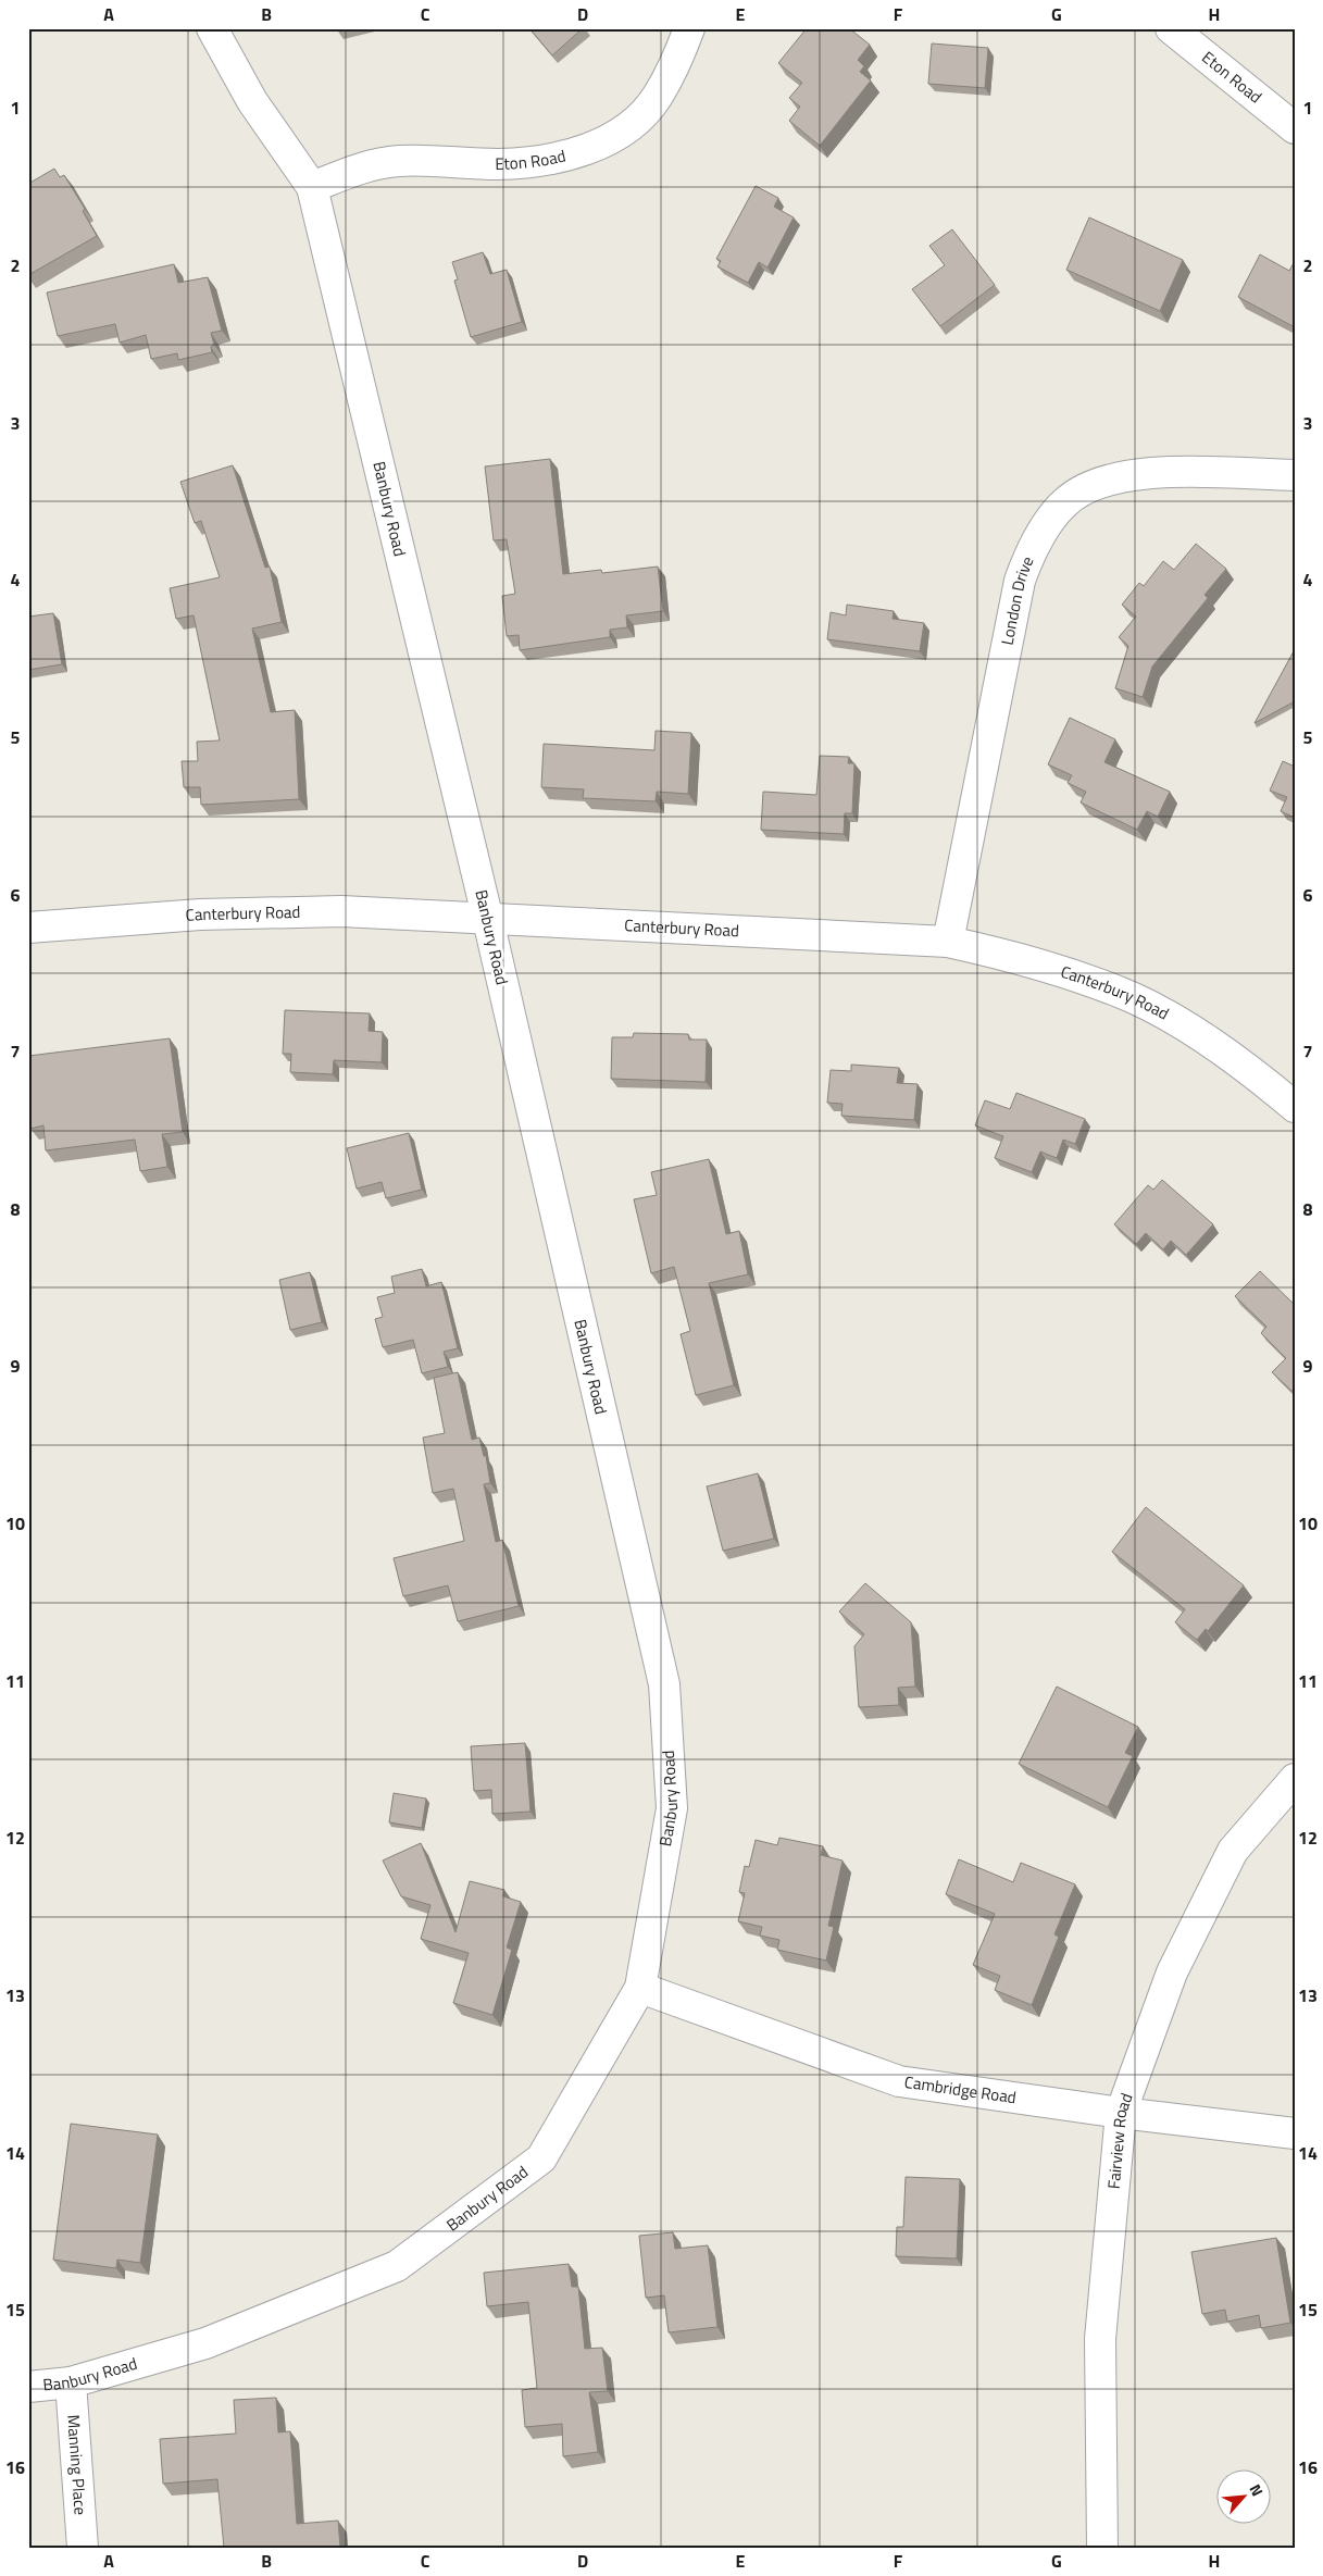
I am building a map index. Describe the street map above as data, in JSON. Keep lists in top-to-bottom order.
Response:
{
  "streets": {
    "street": [
      "Eton Road",
      "Banbury Road",
      "London Drive",
      "Canterbury Road",
      "Cambridge Road",
      "Fairview Road",
      "Manning Place"
    ]
  },
  "crossings": [
    ["Eton Road", "Banbury Road"],
    ["Banbury Road", "Canterbury Road"],
    ["Banbury Road", "Cambridge Road"],
    ["Banbury Road", "Manning Place"],
    ["London Drive", "Canterbury Road"],
    ["Cambridge Road", "Fairview Road"]
  ],
  "north": "top right",
  "grid": {
    "columns": [
      "A",
      "B",
      "C",
      "D",
      "E",
      "F",
      "G",
      "H"
    ],
    "rows": [
      "1",
      "2",
      "3",
      "4",
      "5",
      "6",
      "7",
      "8",
      "9",
      "10",
      "11",
      "12",
      "13",
      "14",
      "15",
      "16"
    ]
  }
}
